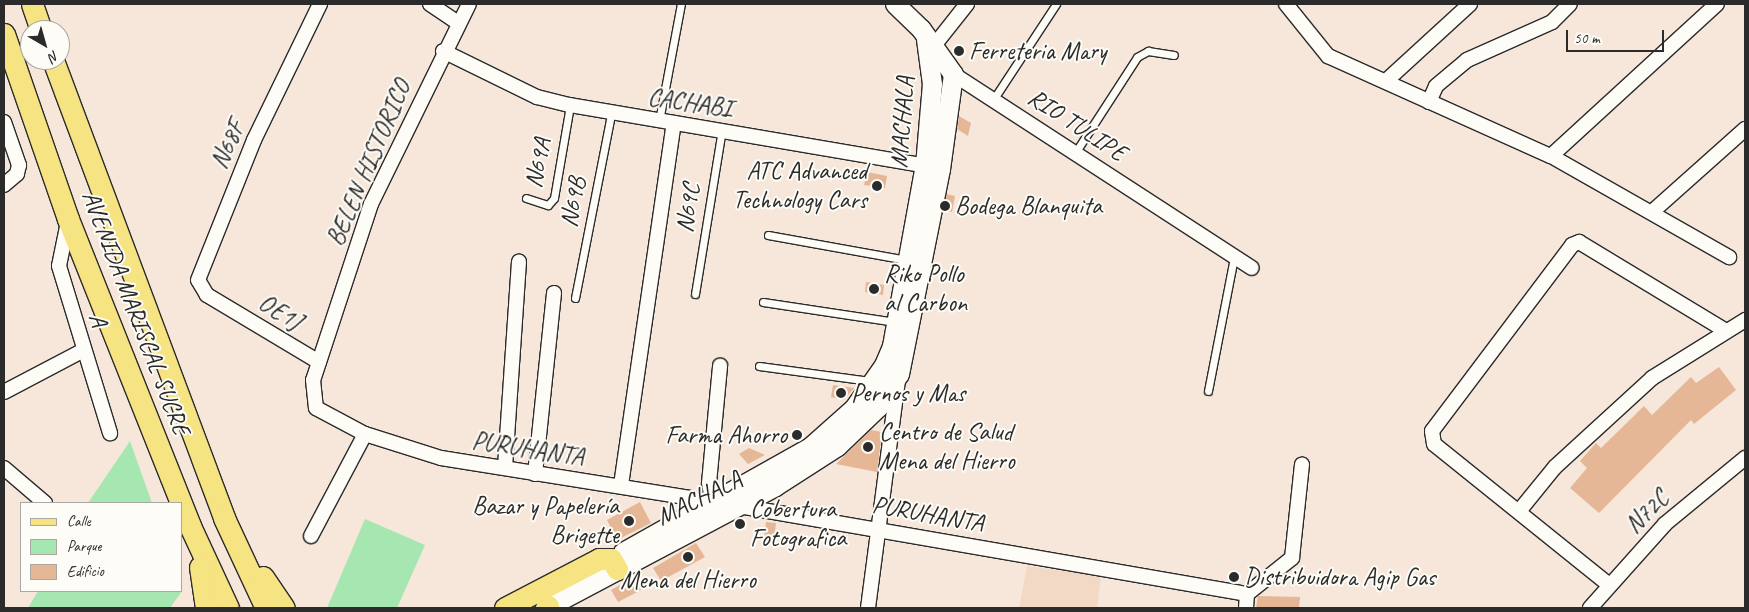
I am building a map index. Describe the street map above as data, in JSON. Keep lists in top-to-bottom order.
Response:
{
  "streets": {
    "main road": ["MACHALA", "RIO TULIPE", "AVENIDA MARISCAL SUCRE"],
    "street": [
      "CACHABI",
      "N68F",
      "BELEN HISTORICO",
      "OE1J",
      "A",
      "PURUHANTA",
      "N72C"
    ],
    "lane": ["N69A", "N69B", "N69C"]
  },
  "crossings": [
    ["CACHABI", "MACHALA"],
    ["CACHABI", "BELEN HISTORICO"],
    ["CACHABI", "N69A"],
    ["CACHABI", "N69B"],
    ["CACHABI", "N69C"],
    ["MACHALA", "RIO TULIPE"],
    ["MACHALA", "PURUHANTA"],
    ["N68F", "OE1J"],
    ["BELEN HISTORICO", "OE1J"],
    ["BELEN HISTORICO", "PURUHANTA"],
    ["AVENIDA MARISCAL SUCRE", "A"]
  ],
  "places": [
    "Ferreteria Mary",
    "ATC Advanced Technology Cars",
    "Bodega Blanquita",
    "Riko Pollo al Carbon",
    "Pernos y Mas",
    "Farma Ahorro",
    "Centro de Salud Mena del Hierro",
    "Bazar y Papelería Brigette",
    "Cobertura Fotografica",
    "Mena del Hierro",
    "Distribuidora Agip Gas"
  ],
  "legend": ["Calle", "Parque", "Edificio"],
  "scale_bar": "50 m",
  "north": "bottom right"
}
